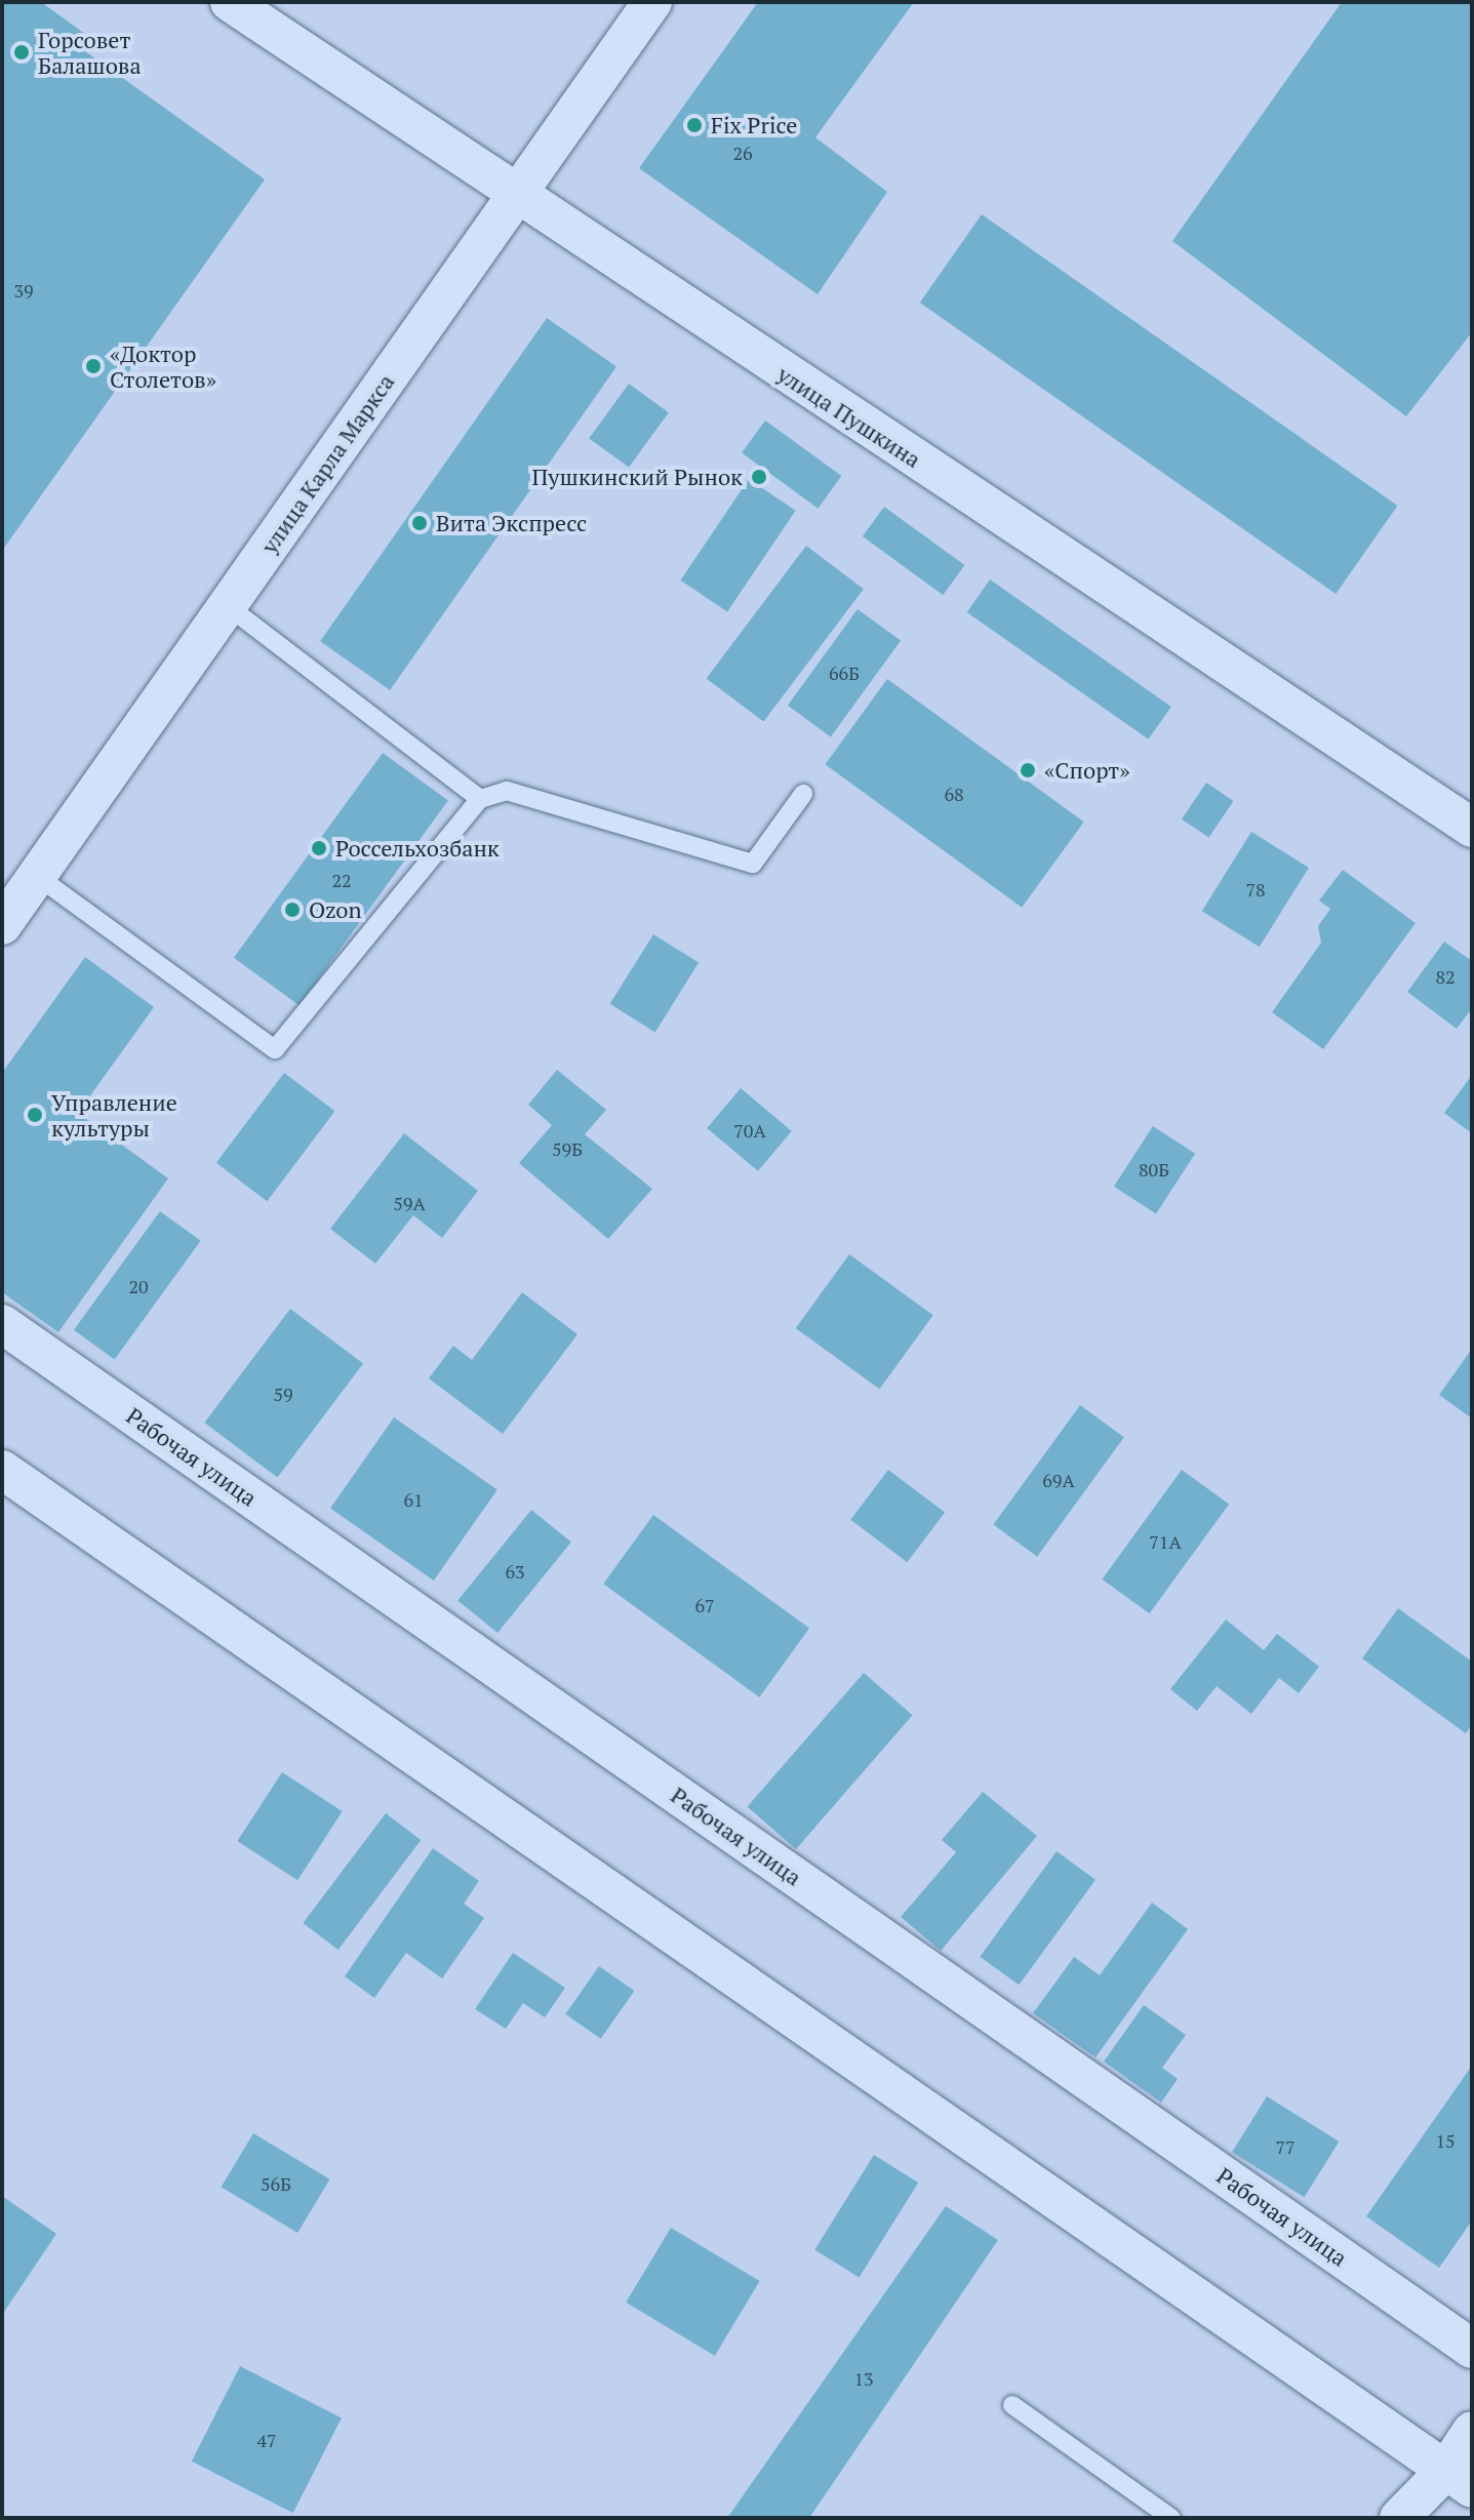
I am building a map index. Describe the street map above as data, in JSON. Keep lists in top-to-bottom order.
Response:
{
  "streets": {
    "street": ["улица Пушкина", "улица Карла Маркса", "Рабочая улица"]
  },
  "crossings": [
    ["улица Пушкина", "улица Карла Маркса"]
  ],
  "places": [
    "Горсовет Балашова",
    "Fix Price",
    "«Доктор Столетов»",
    "Пушкинский Рынок",
    "Вита Экспресс",
    "«Спорт»",
    "Россельхозбанк",
    "Ozon",
    "Управление культуры"
  ],
  "house_numbers": [
    "26",
    "39",
    "66Б",
    "68",
    "22",
    "78",
    "82",
    "70А",
    "59Б",
    "80Б",
    "59А",
    "20",
    "59",
    "69А",
    "61",
    "71А",
    "63",
    "67",
    "15",
    "77",
    "56Б",
    "13",
    "47"
  ]
}
